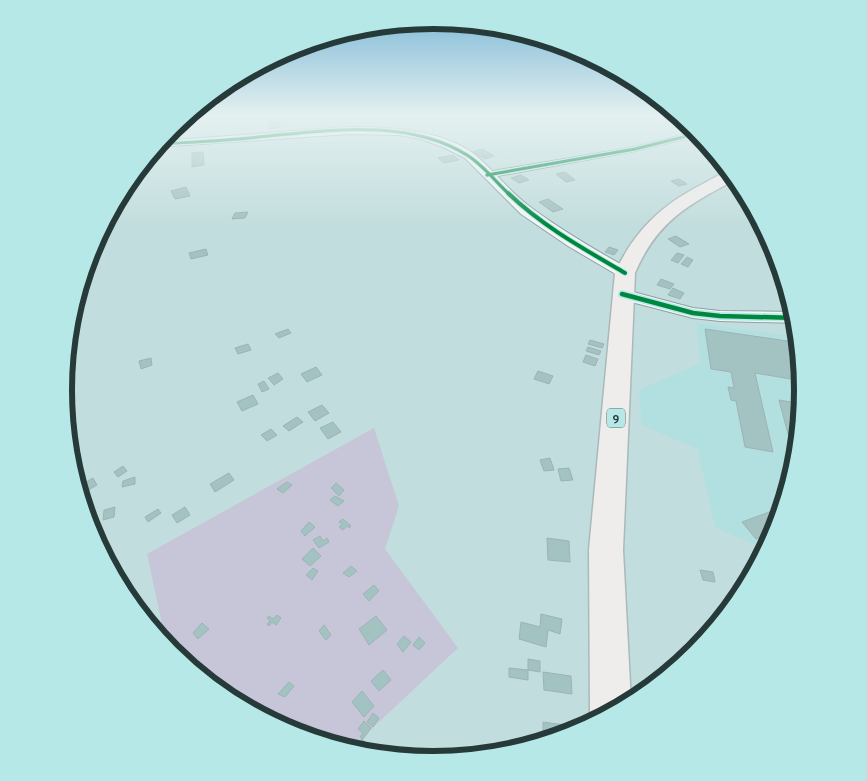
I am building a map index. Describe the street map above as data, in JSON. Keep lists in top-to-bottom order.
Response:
{
  "streets": {
    "highway": ["9"]
  }
}
